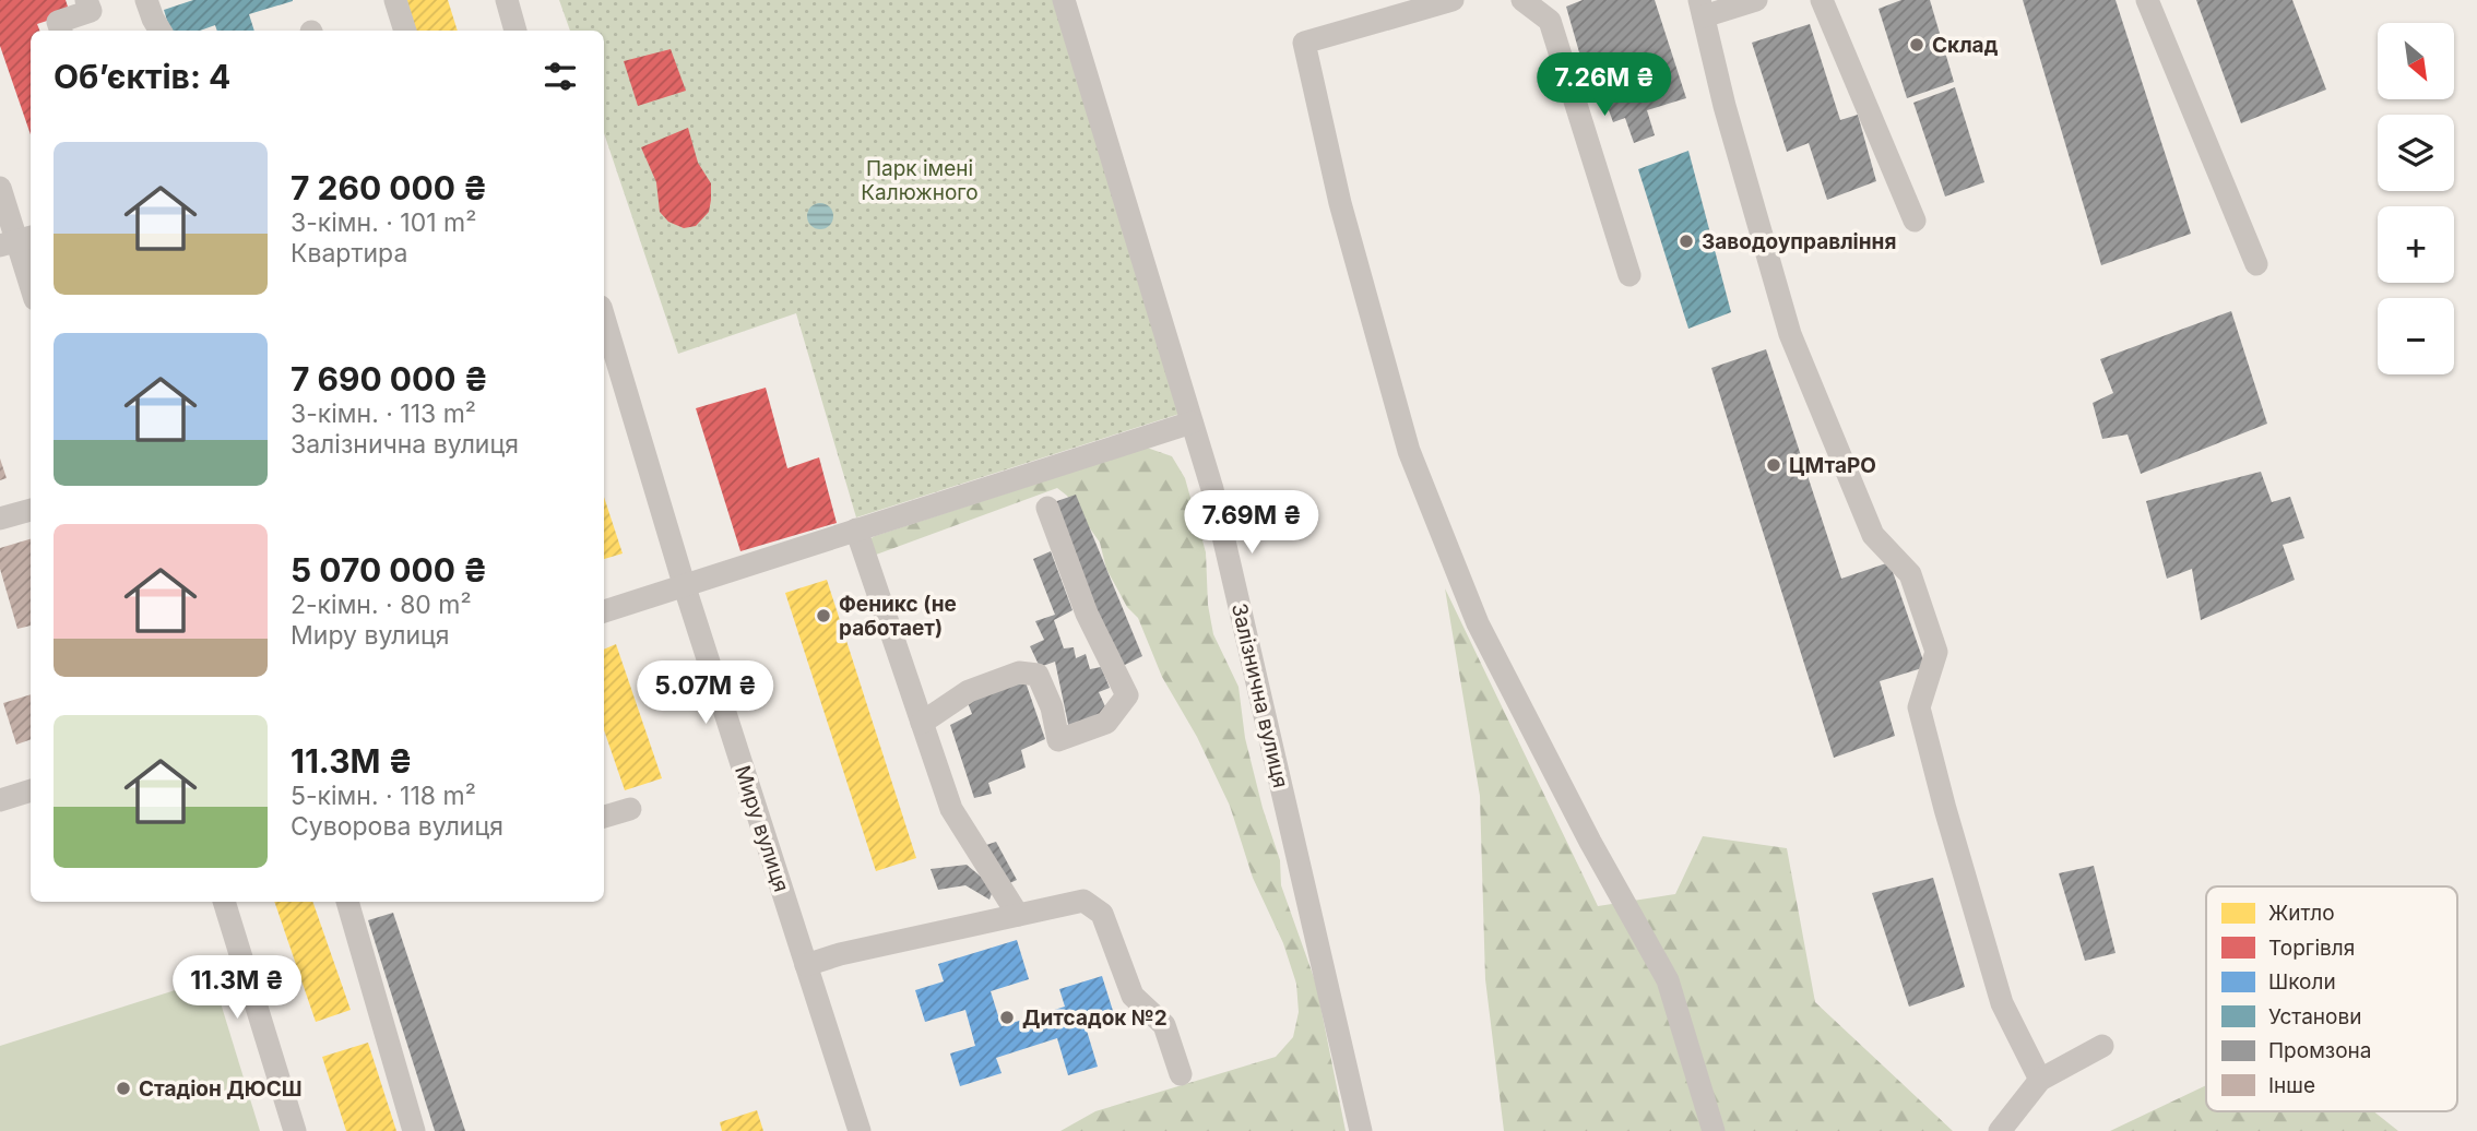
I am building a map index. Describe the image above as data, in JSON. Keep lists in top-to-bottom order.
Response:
{
  "streets": {
    "street": ["Залізнична вулиця", "Миру вулиця"]
  },
  "parks": ["Парк імені Калюжного"],
  "places": [
    "Склад",
    "Заводоуправління",
    "ЦМтаРО",
    "Феникс (не работает)",
    "Дитсадок №2",
    "Стадіон ДЮСШ"
  ],
  "legend": [
    "Житло",
    "Торгівля",
    "Школи",
    "Установи",
    "Промзона",
    "Інше"
  ],
  "north": "bottom right",
  "page": {
    "map_buttons": ["+", "−"],
    "heading": "Об’єктів: 4",
    "price": [
      "7.26M ₴",
      "7.69M ₴",
      "5.07M ₴",
      "11.3M ₴"
    ],
    "list": [
      {
        "name": "7 260 000 ₴",
        "note": "3-кімн. · 101 m² · Квартира"
      },
      {
        "name": "7 690 000 ₴",
        "note": "3-кімн. · 113 m² · Залізнична вулиця"
      },
      {
        "name": "5 070 000 ₴",
        "note": "2-кімн. · 80 m² · Миру вулиця"
      },
      {
        "name": "11.3M ₴",
        "note": "5-кімн. · 118 m² · Суворова вулиця"
      }
    ]
  }
}
